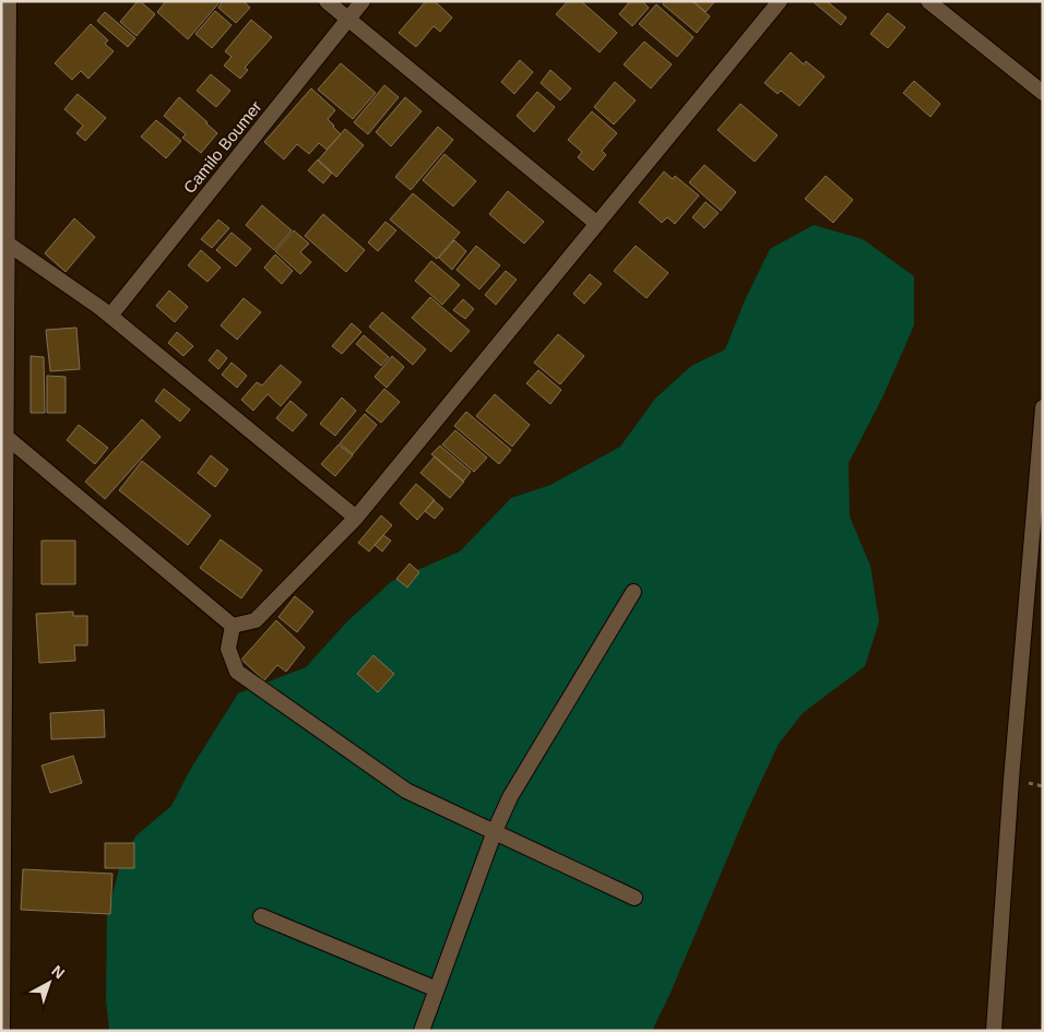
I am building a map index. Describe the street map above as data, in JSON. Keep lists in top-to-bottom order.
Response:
{
  "streets": {
    "street": ["Camilo Boumer"]
  },
  "north": "top right"
}
